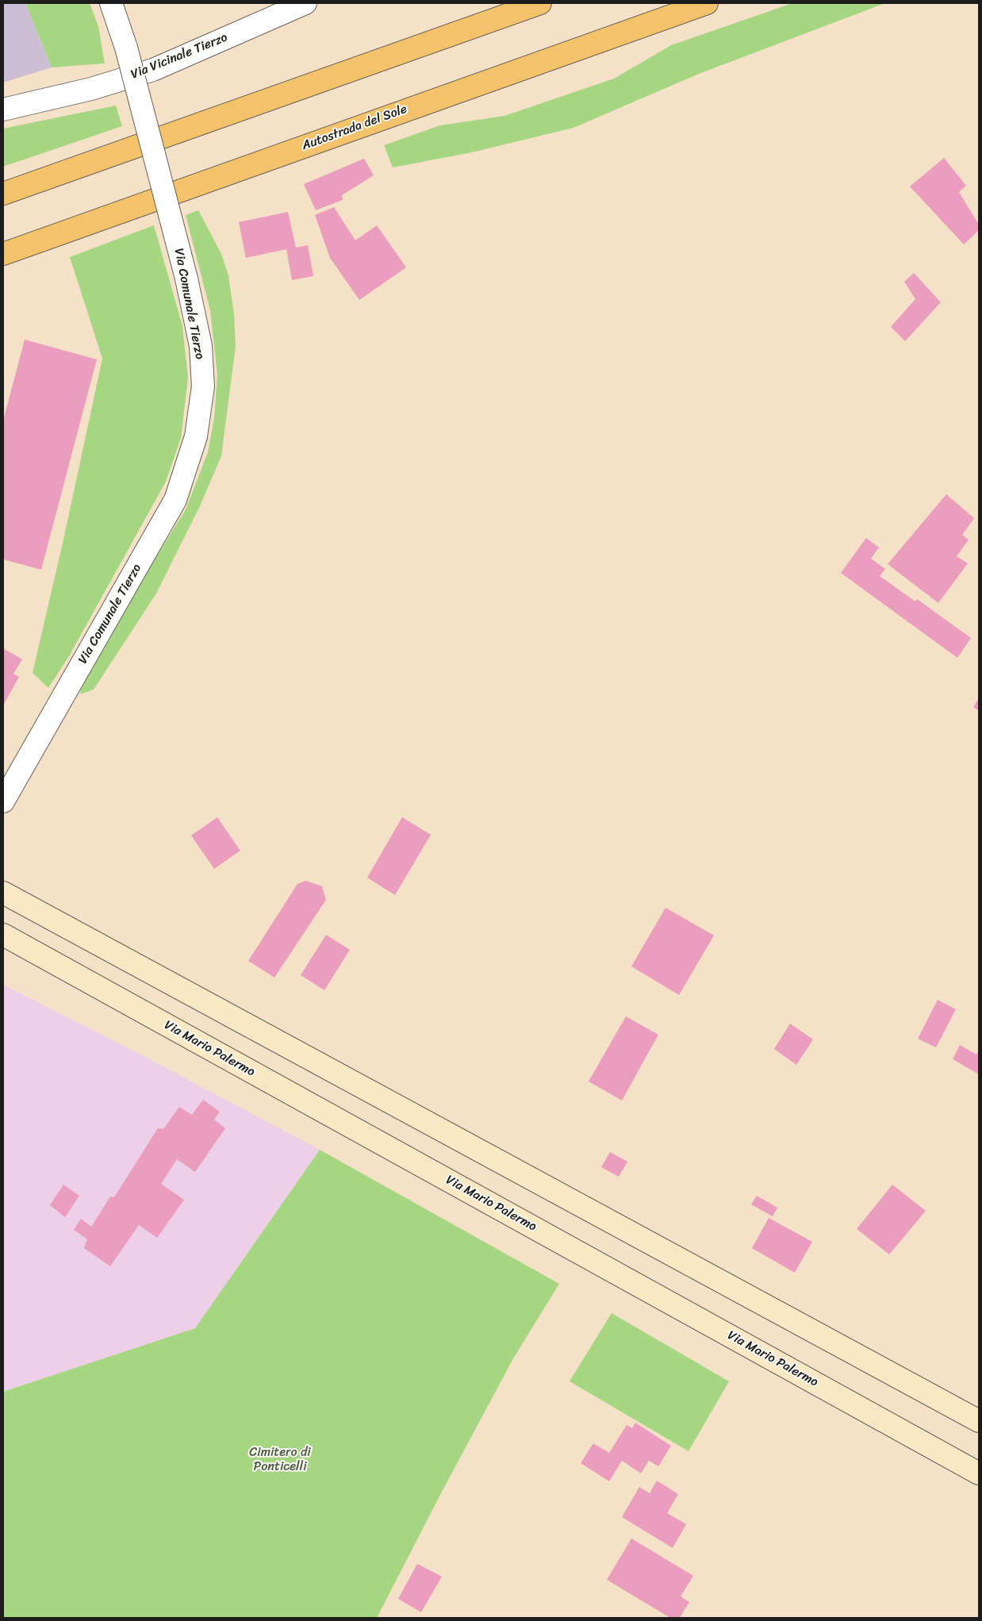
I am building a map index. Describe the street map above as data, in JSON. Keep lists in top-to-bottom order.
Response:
{
  "streets": {
    "highway": ["Autostrada del Sole"],
    "street": ["Via Vicinale Tierzo", "Via Comunale Tierzo", "Via Mario Palermo"]
  },
  "parks": ["Cimitero di Ponticelli"]
}
